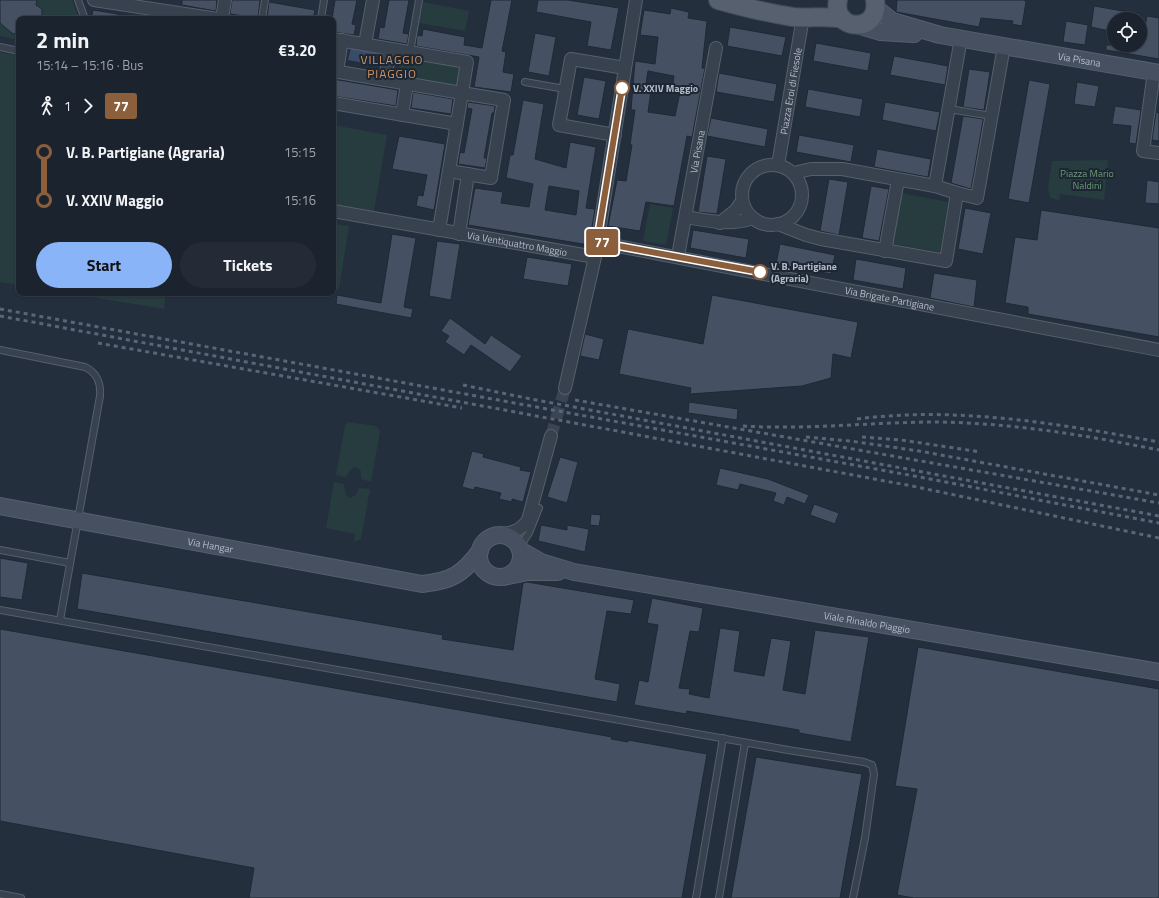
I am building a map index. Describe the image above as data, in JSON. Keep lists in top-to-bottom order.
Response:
{
  "streets": {
    "street": [
      "Via Pisana",
      "Piazza Eroi di Fiesole",
      "Via Ventiquattro Maggio",
      "Via Brigate Partigiane",
      "Via Hangar",
      "Viale Rinaldo Piaggio"
    ]
  },
  "crossings": [
    ["Via Pisana", "Via Brigate Partigiane"],
    ["Via Hangar", "Viale Rinaldo Piaggio"]
  ],
  "districts": ["VILLAGGIO PIAGGIO"],
  "parks": ["Piazza Mario Naldini"],
  "places": ["V. XXIV Maggio", "V. B. Partigiane (Agraria)"],
  "lines": ["bus line 77"],
  "page": {
    "on_map": "77",
    "heading": ["2 min", "15:14 – 15:16 · Bus", "€3.20"],
    "legs": ["1", "77"],
    "list": [
      {
        "name": "V. B. Partigiane (Agraria)",
        "value": "15:15"
      },
      {
        "name": "V. XXIV Maggio",
        "value": "15:16"
      }
    ],
    "buttons": ["Start", "Tickets"]
  }
}
